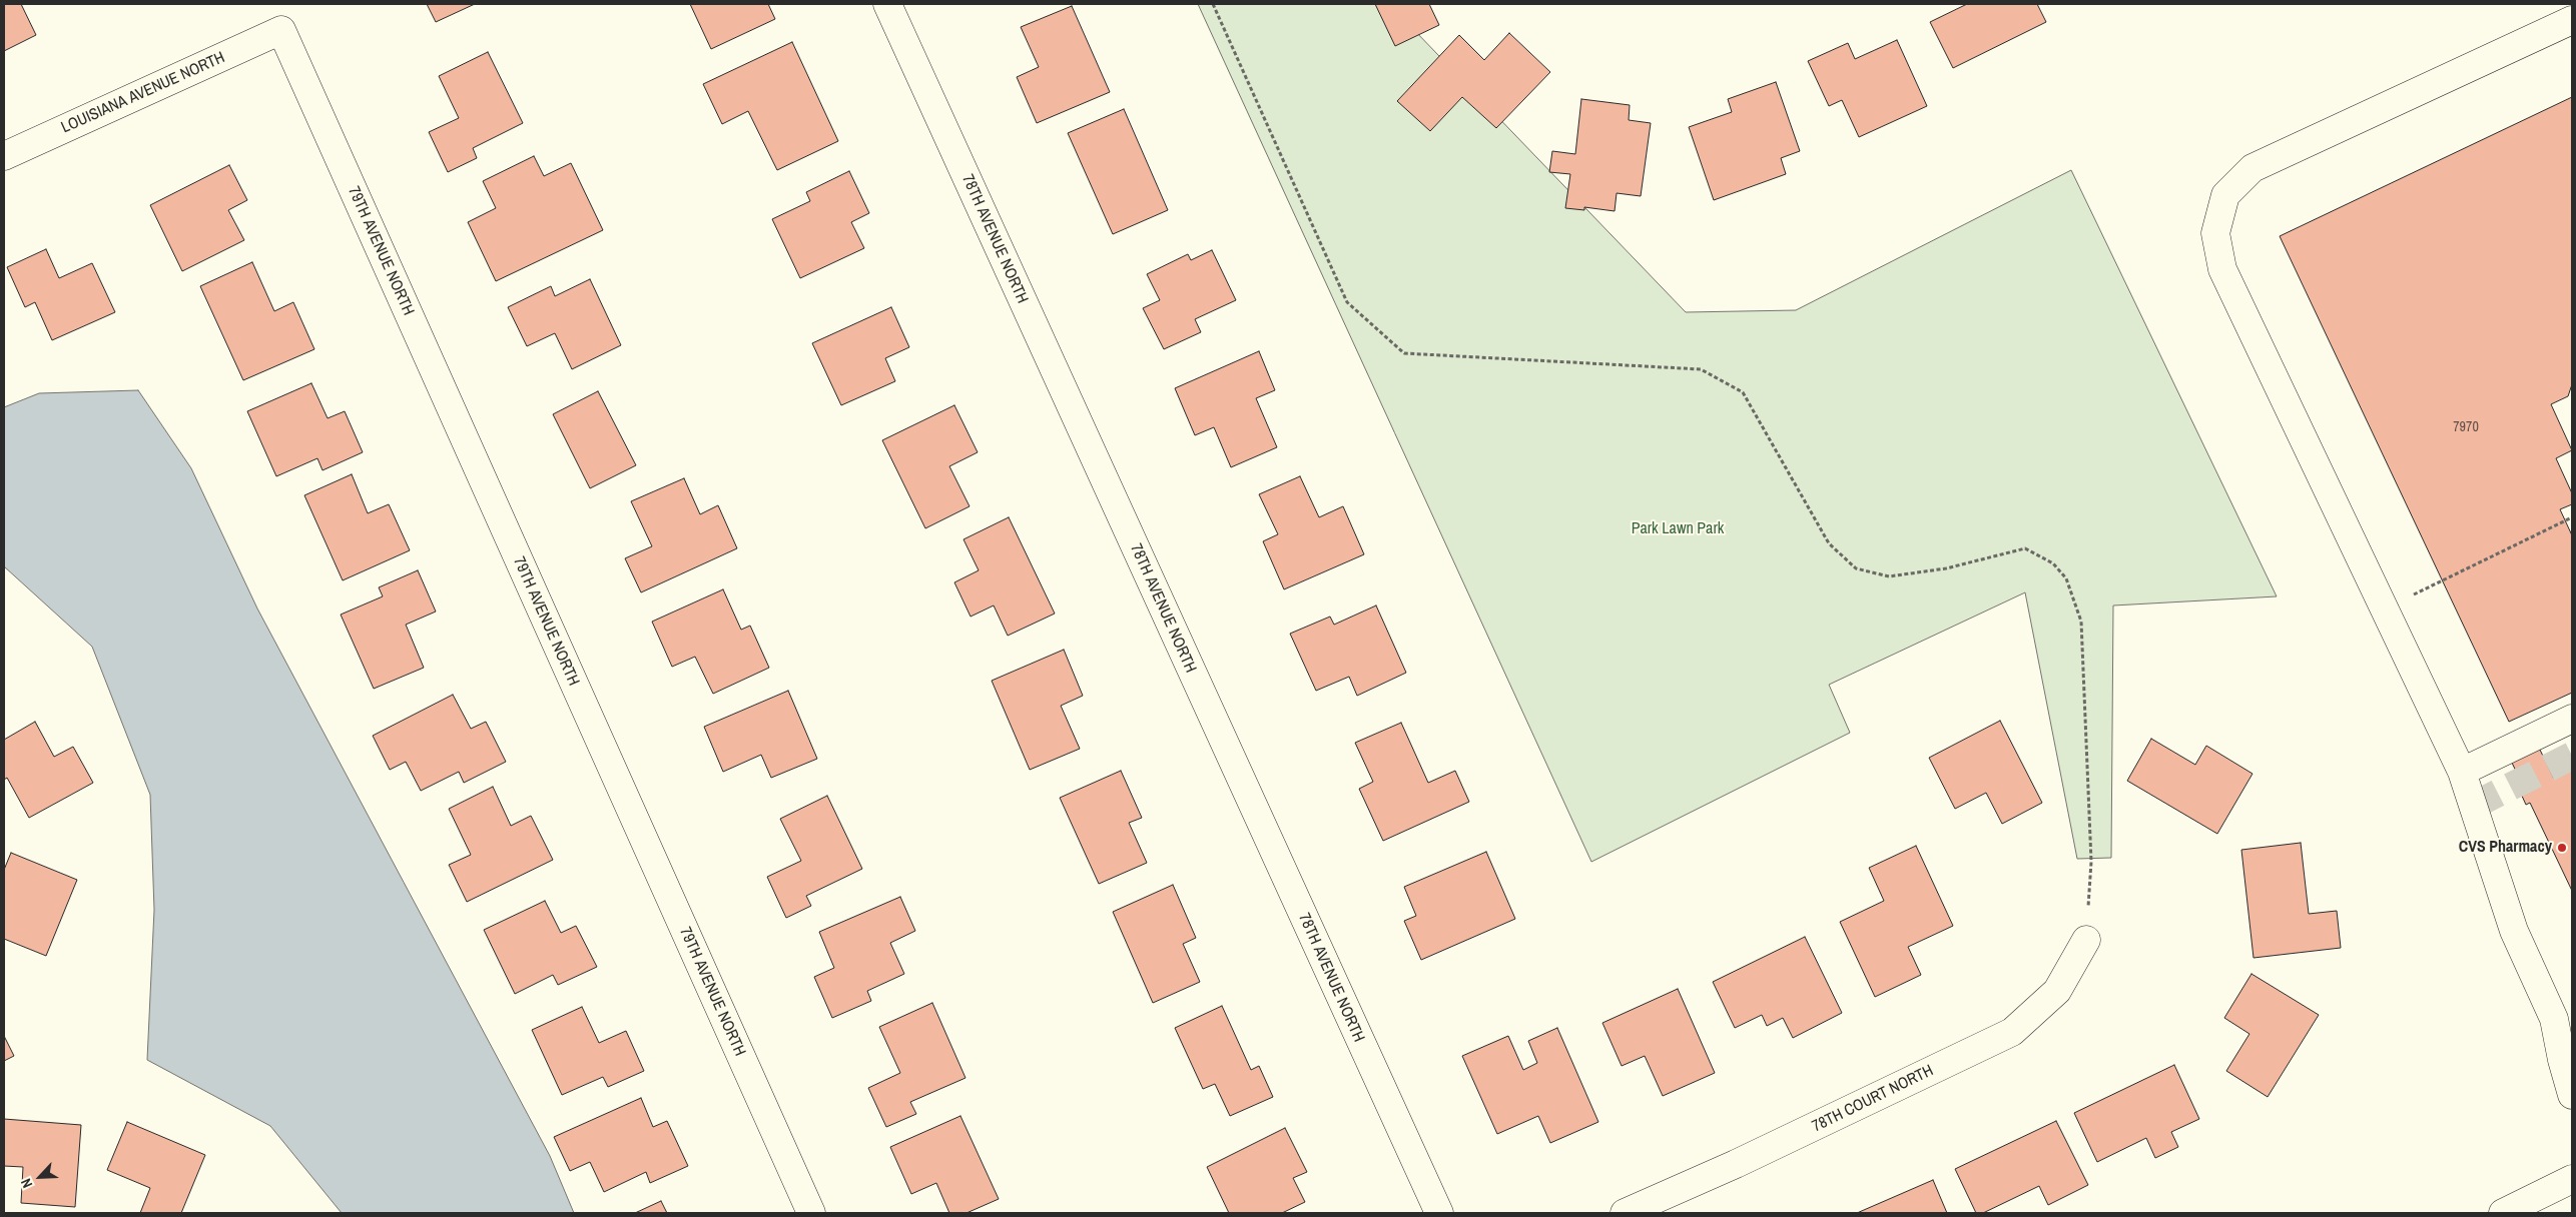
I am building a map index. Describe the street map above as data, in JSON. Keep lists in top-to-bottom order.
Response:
{
  "streets": {
    "street": [
      "LOUISIANA AVENUE NORTH",
      "78TH AVENUE NORTH",
      "79TH AVENUE NORTH",
      "78TH COURT NORTH"
    ]
  },
  "crossings": [
    ["LOUISIANA AVENUE NORTH", "79TH AVENUE NORTH"]
  ],
  "parks": ["Park Lawn Park"],
  "places": ["CVS Pharmacy"],
  "house_numbers": ["7970"],
  "north": "bottom left"
}
